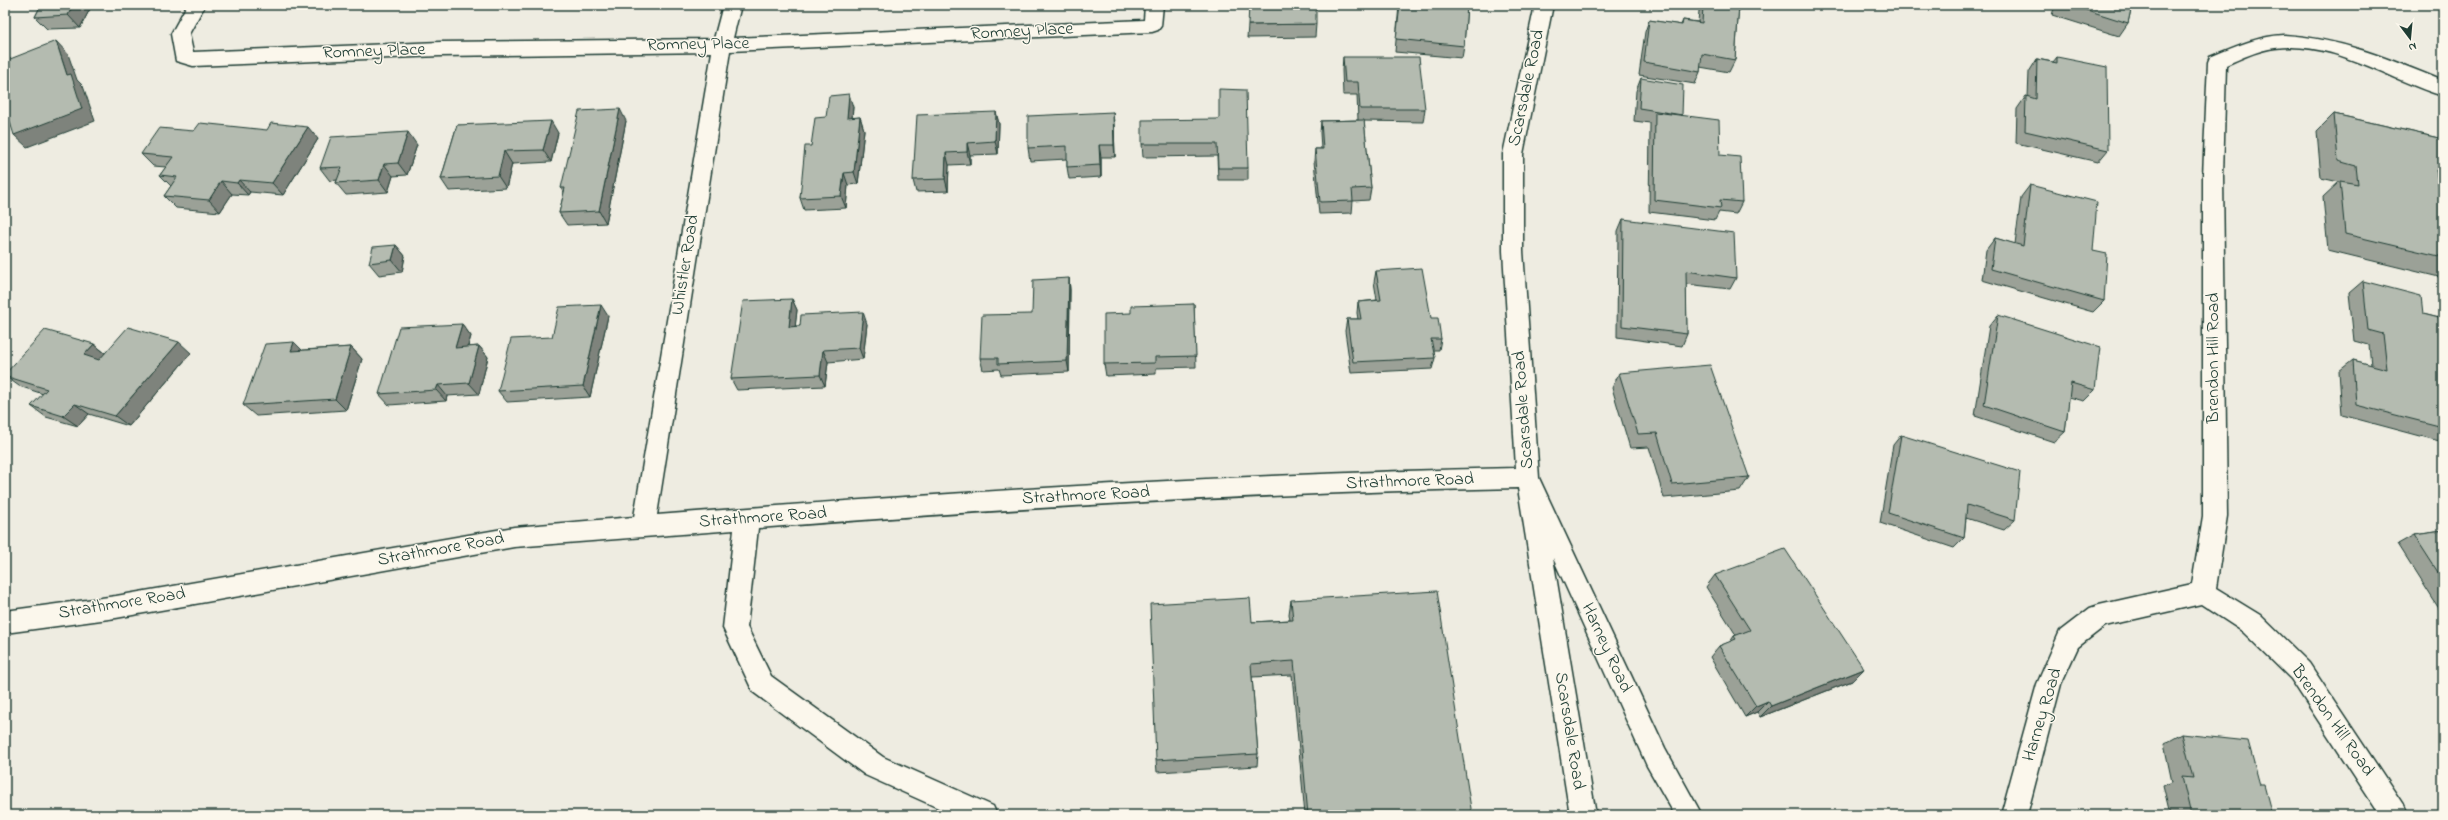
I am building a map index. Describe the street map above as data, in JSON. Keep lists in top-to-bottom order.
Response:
{
  "streets": {
    "street": [
      "Romney Place",
      "Scarsdale Road",
      "Whistler Road",
      "Brendon Hill Road",
      "Strathmore Road",
      "Harney Road"
    ]
  },
  "crossings": [
    ["Romney Place", "Whistler Road"],
    ["Scarsdale Road", "Strathmore Road"],
    ["Scarsdale Road", "Harney Road"],
    ["Whistler Road", "Strathmore Road"],
    ["Brendon Hill Road", "Harney Road"],
    ["Strathmore Road", "Harney Road"]
  ],
  "north": "bottom"
}
